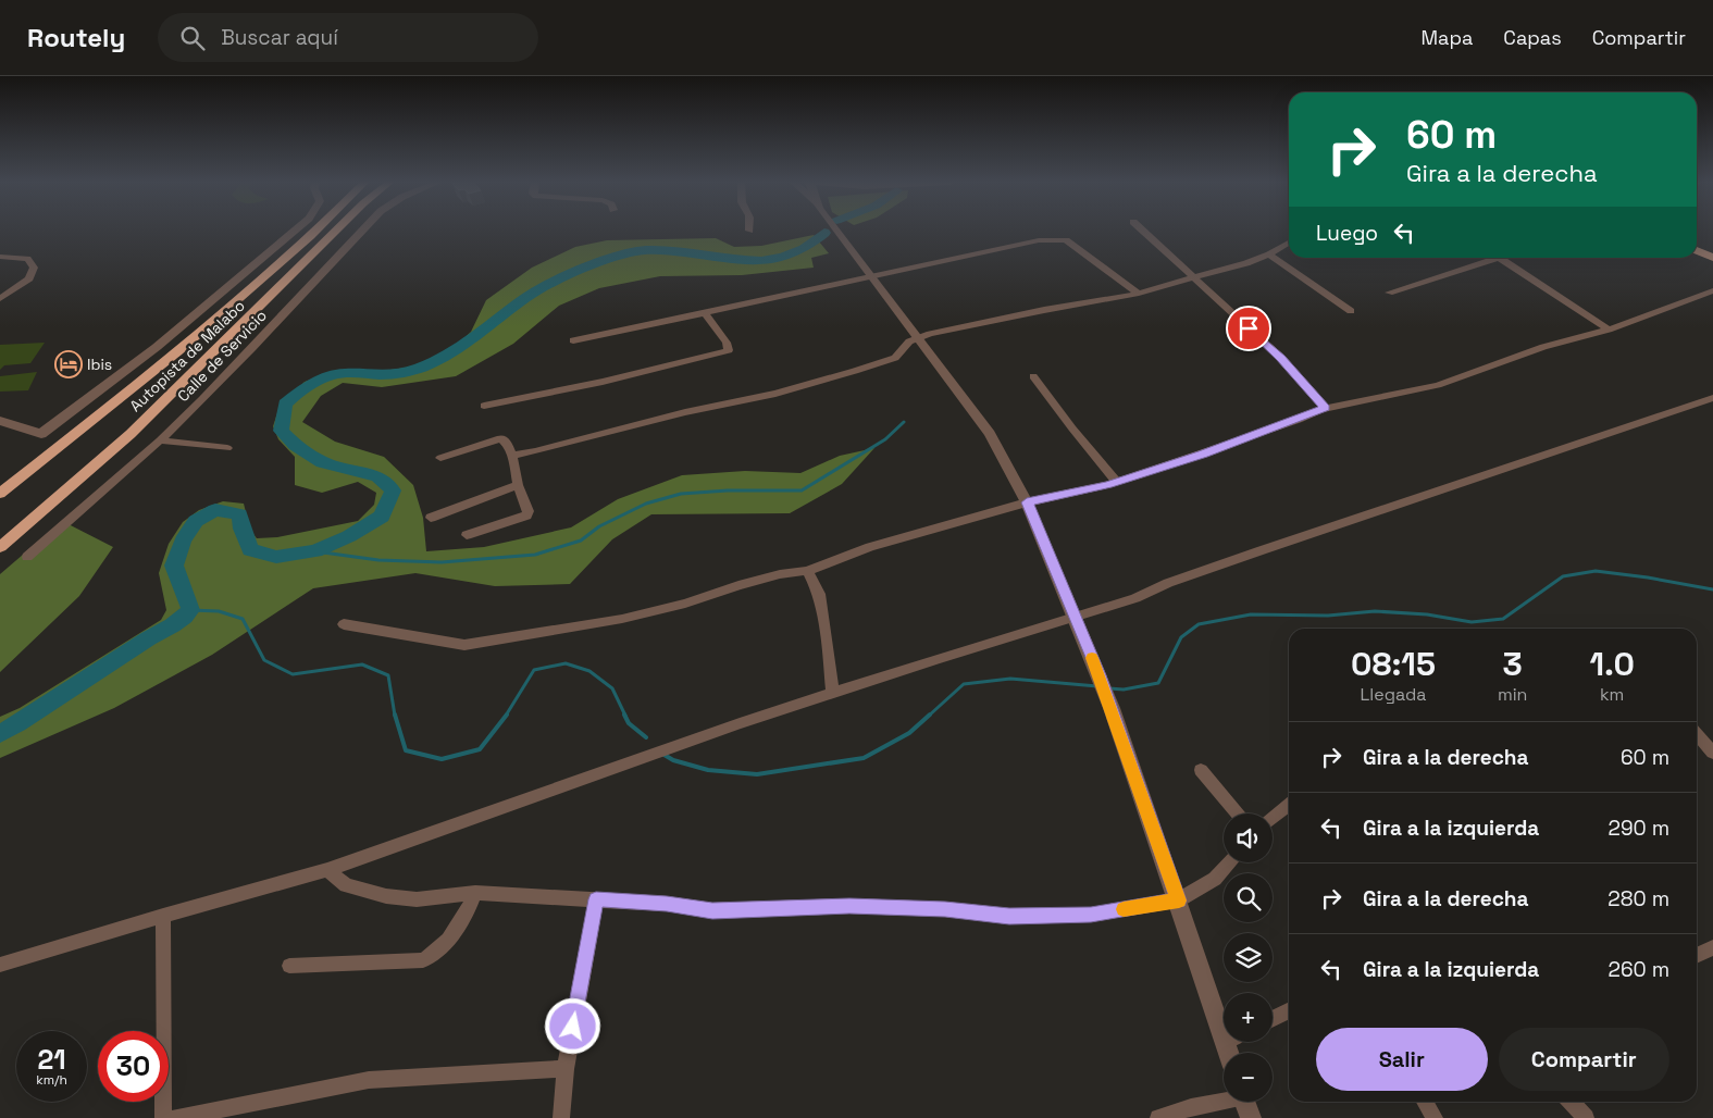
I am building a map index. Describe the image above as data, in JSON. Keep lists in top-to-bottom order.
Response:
{
  "streets": {
    "highway": ["Autopista de Malabo"],
    "street": ["Calle de Servicio"]
  },
  "places": {
    "hotel": ["Ibis"]
  },
  "page": {
    "header": "Routely",
    "search": "Buscar aquí",
    "nav": ["Mapa", "Capas", "Compartir"],
    "turn": ["60 m", "Gira a la derecha"],
    "then": "Luego",
    "eta": [
      "08:15",
      "Llegada",
      "3",
      "min",
      "1.0",
      "km"
    ],
    "list": [
      {
        "name": "Gira a la derecha",
        "value": "60 m"
      },
      {
        "name": "Gira a la izquierda",
        "value": "290 m"
      },
      {
        "name": "Gira a la derecha",
        "value": "280 m"
      },
      {
        "name": "Gira a la izquierda",
        "value": "260 m"
      }
    ],
    "map_buttons": ["+", "−"],
    "buttons": ["Salir", "Compartir"],
    "speed": "21 km/h",
    "limit": "30"
  }
}
